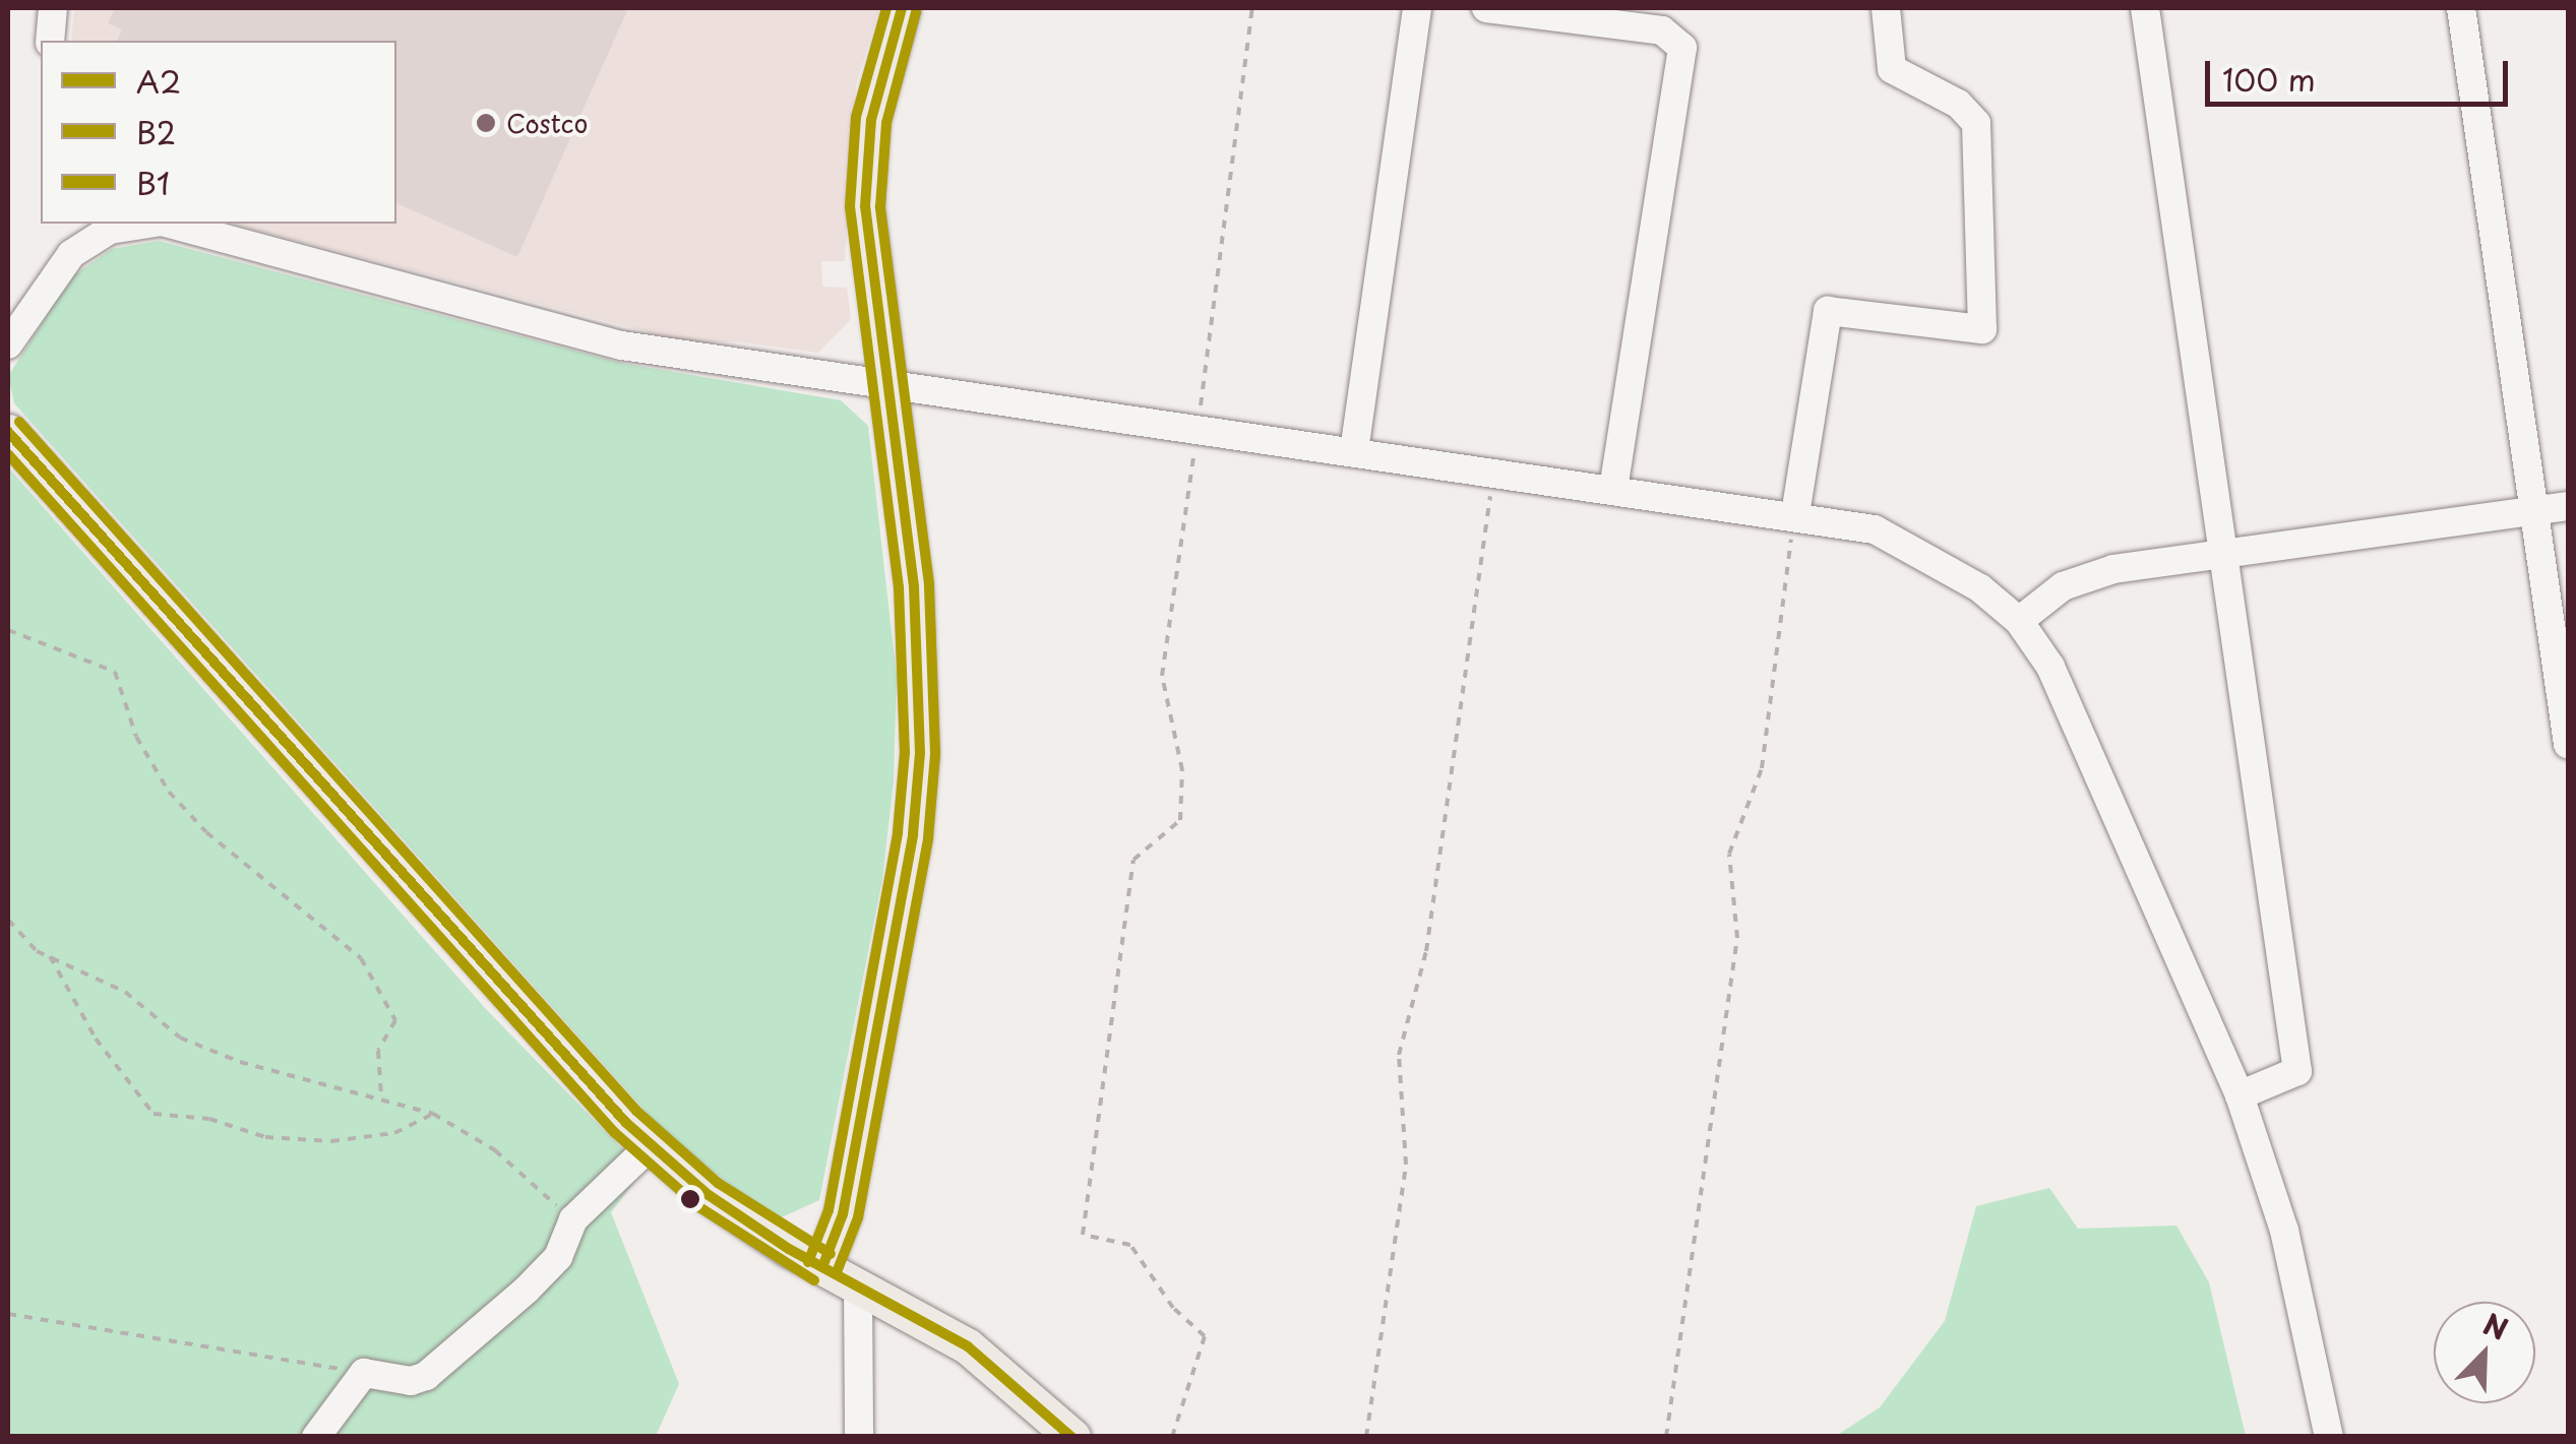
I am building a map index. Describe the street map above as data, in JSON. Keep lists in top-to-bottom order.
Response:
{
  "places": ["Costco"],
  "lines": ["transit line A2", "transit line B1", "transit line B2"],
  "legend": ["A2", "B2", "B1"],
  "scale_bar": "100 m",
  "north": "top right"
}
